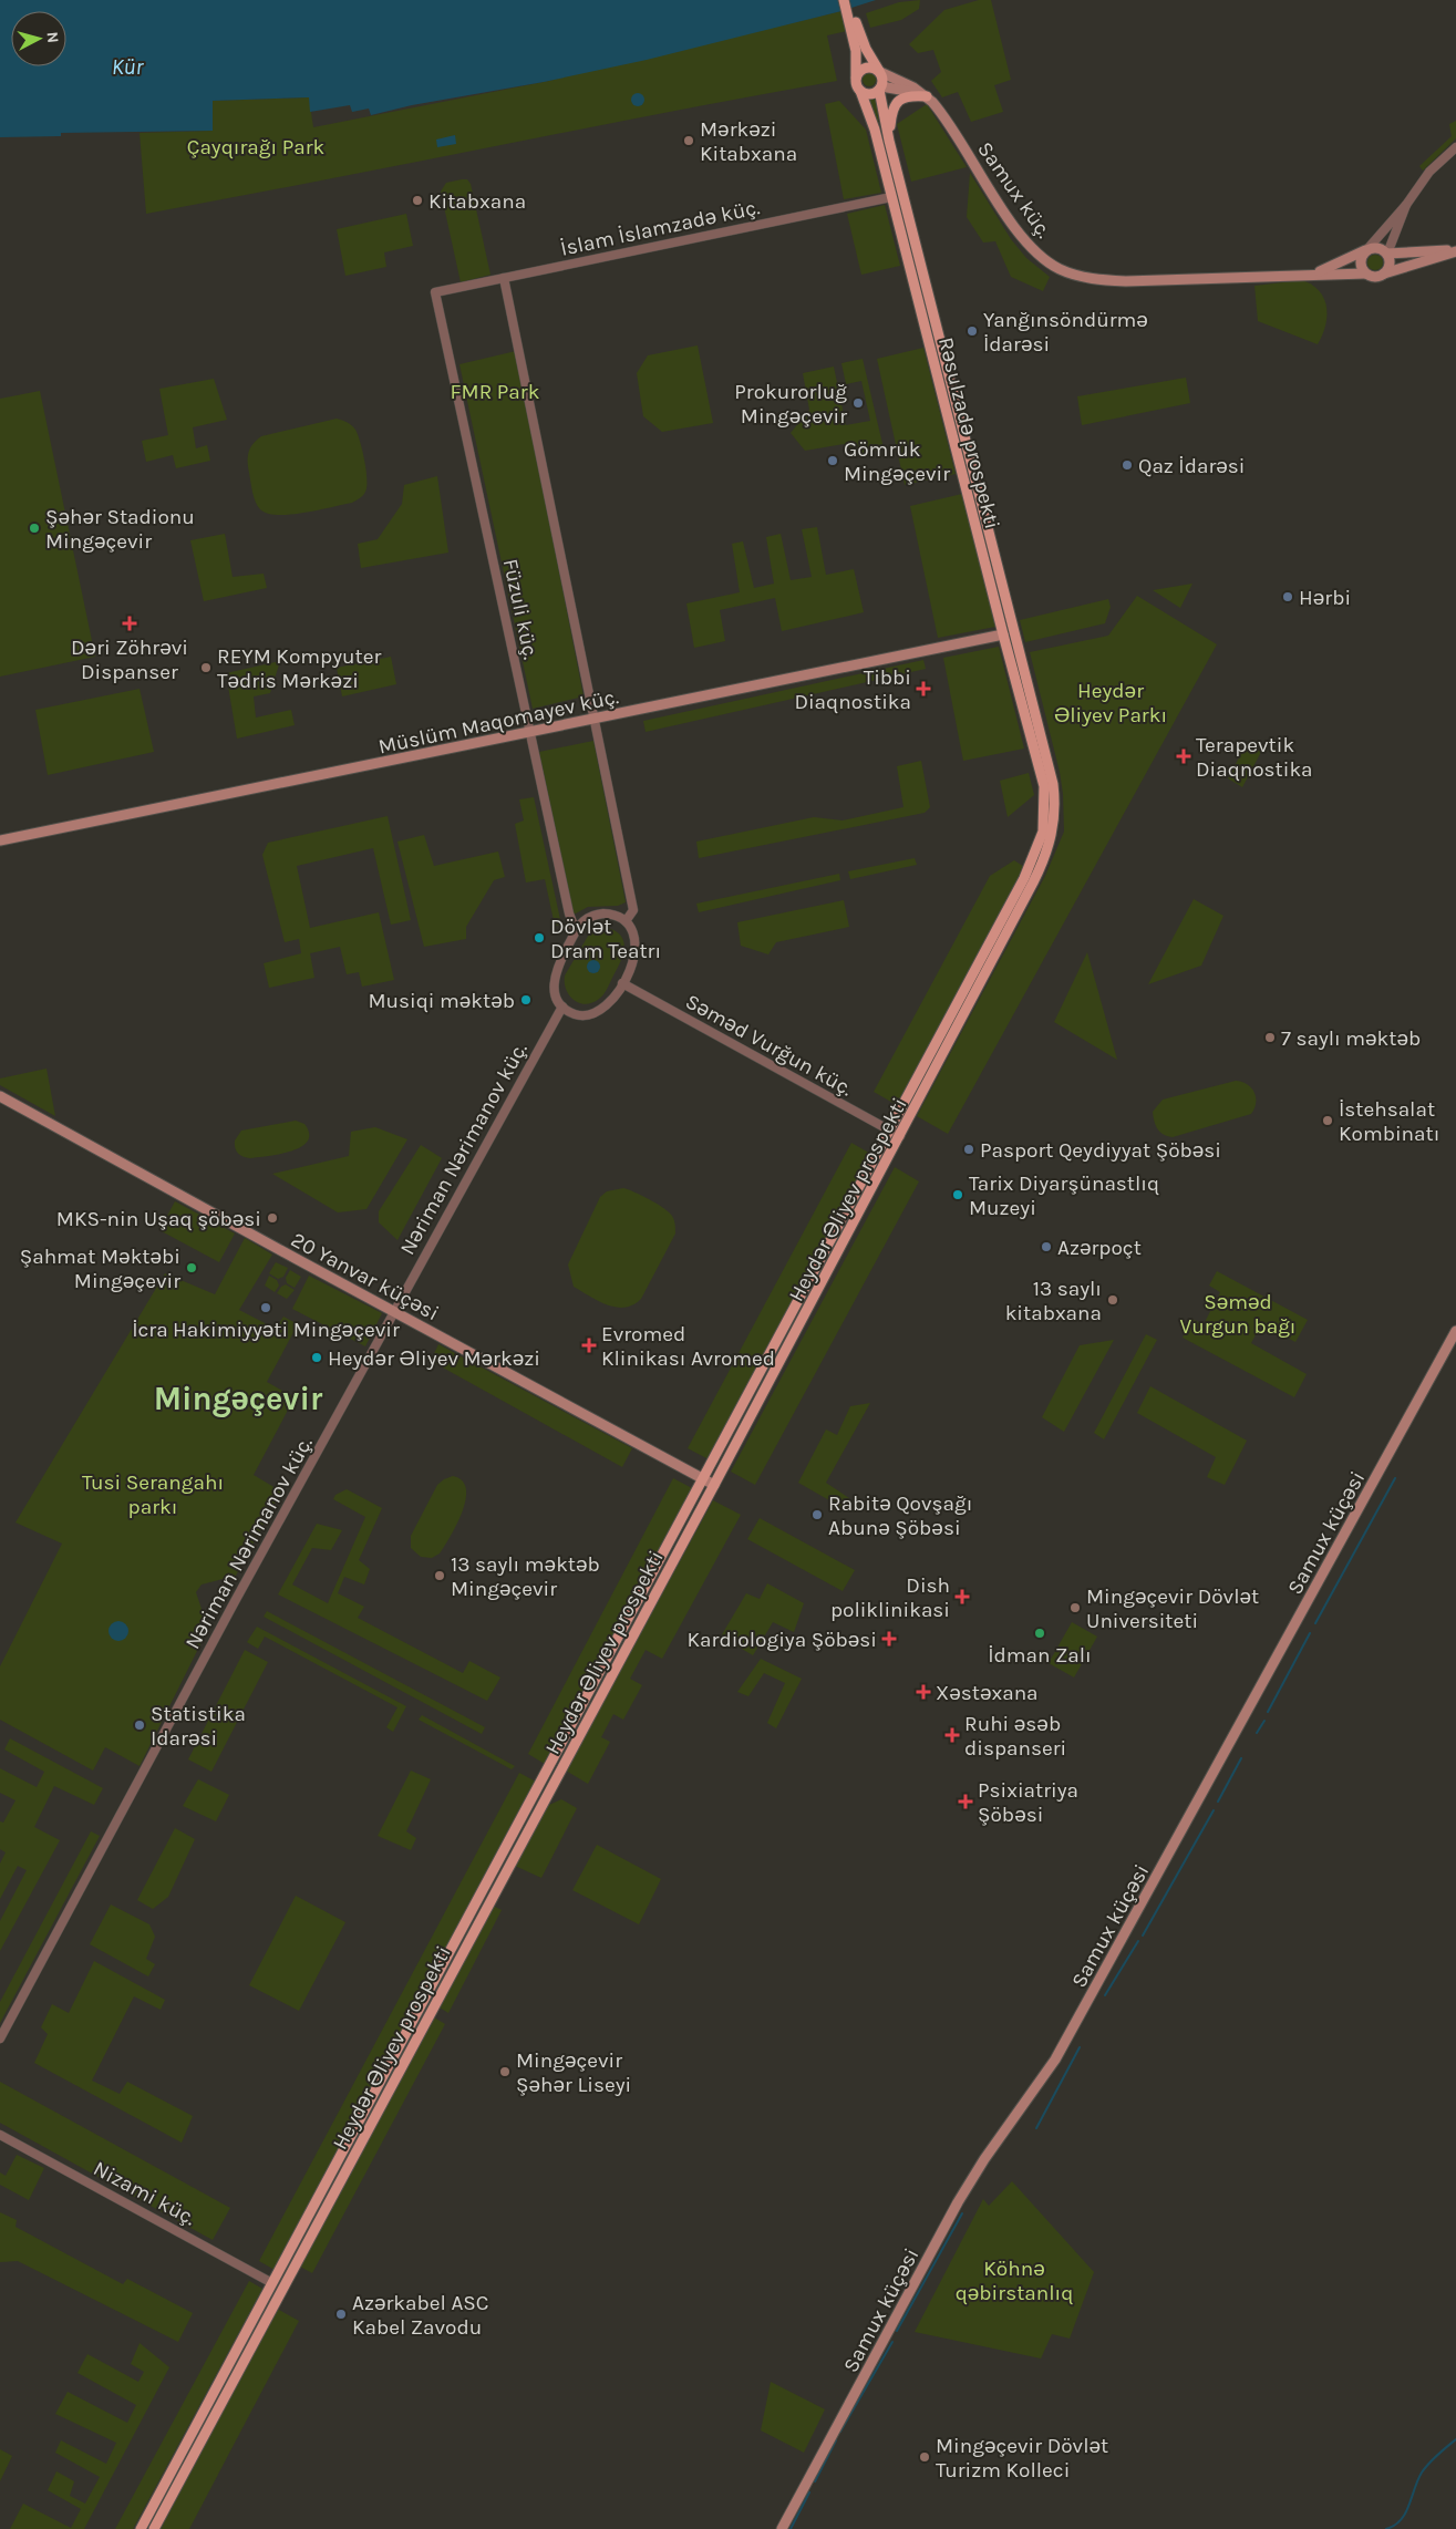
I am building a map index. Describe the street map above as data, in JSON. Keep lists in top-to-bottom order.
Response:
{
  "streets": {
    "main road": [
      "Samux küç.",
      "Rəsulzadə prospekti",
      "Müslüm Maqomayev küç.",
      "Heydər Əliyev prospekti",
      "20 Yanvar küçəsi",
      "Samux küçəsi"
    ],
    "street": [
      "İslam İslamzadə küç.",
      "Füzuli küç.",
      "Səməd Vurğun küç.",
      "Nəriman Nərimanov küç.",
      "Nizami küç."
    ]
  },
  "crossings": [
    ["Samux küç.", "Rəsulzadə prospekti"],
    ["İslam İslamzadə küç.", "Rəsulzadə prospekti"],
    ["İslam İslamzadə küç.", "Füzuli küç."],
    ["Rəsulzadə prospekti", "Müslüm Maqomayev küç."],
    ["Rəsulzadə prospekti", "Heydər Əliyev prospekti"],
    ["Füzuli küç.", "Müslüm Maqomayev küç."],
    ["Füzuli küç.", "Səməd Vurğun küç."],
    ["Füzuli küç.", "Nəriman Nərimanov küç."],
    ["Səməd Vurğun küç.", "Nəriman Nərimanov küç."],
    ["Səməd Vurğun küç.", "Heydər Əliyev prospekti"],
    ["Nəriman Nərimanov küç.", "20 Yanvar küçəsi"],
    ["Heydər Əliyev prospekti", "20 Yanvar küçəsi"],
    ["Heydər Əliyev prospekti", "Nizami küç."]
  ],
  "districts": ["Mingəçevir"],
  "water": ["Kür"],
  "parks": [
    "Çayqırağı Park",
    "FMR Park",
    "Heydər Əliyev Parkı",
    "Səməd Vurgun bağı",
    "Tusi Serangahı parkı",
    "Köhnə qəbirstanlıq"
  ],
  "places": {
    "other": [
      "Mərkəzi Kitabxana",
      "Kitabxana",
      "Yanğınsöndürmə İdarəsi",
      "Prokurorluğ Mingəçevir",
      "Gömrük Mingəçevir",
      "Qaz İdarəsi",
      "Şəhər Stadionu Mingəçevir",
      "Hərbi",
      "REYM Kompyuter Tədris Mərkəzi",
      "Dövlət Dram Teatrı",
      "Musiqi məktəb",
      "7 saylı məktəb",
      "İstehsalat Kombinatı",
      "Pasport Qeydiyyat Şöbəsi",
      "Tarix Diyarşünastlıq Muzeyi",
      "MKS-nin Uşaq şöbəsi",
      "Azərpoçt",
      "Şahmat Məktəbi Mingəçevir",
      "13 saylı kitabxana",
      "İcra Hakimiyyəti Mingəçevir",
      "Heydər Əliyev Mərkəzi",
      "Rabitə Qovşağı Abunə Şöbəsi",
      "13 saylı məktəb Mingəçevir",
      "Mingəçevir Dövlət Universiteti",
      "İdman Zalı",
      "Statistika Idarəsi",
      "Mingəçevir Şəhər Liseyi",
      "Azərkabel ASC Kabel Zavodu",
      "Mingəçevir Dövlət Turizm Kolleci"
    ],
    "health": [
      "Dəri Zöhrəvi Dispanser",
      "Tibbi Diaqnostika",
      "Terapevtik Diaqnostika",
      "Evromed Klinikası Avromed",
      "Dish poliklinikasi",
      "Kardiologiya Şöbəsi",
      "Xəstəxana",
      "Ruhi əsəb dispanseri",
      "Psixiatriya Şöbəsi"
    ]
  },
  "north": "right"
}
